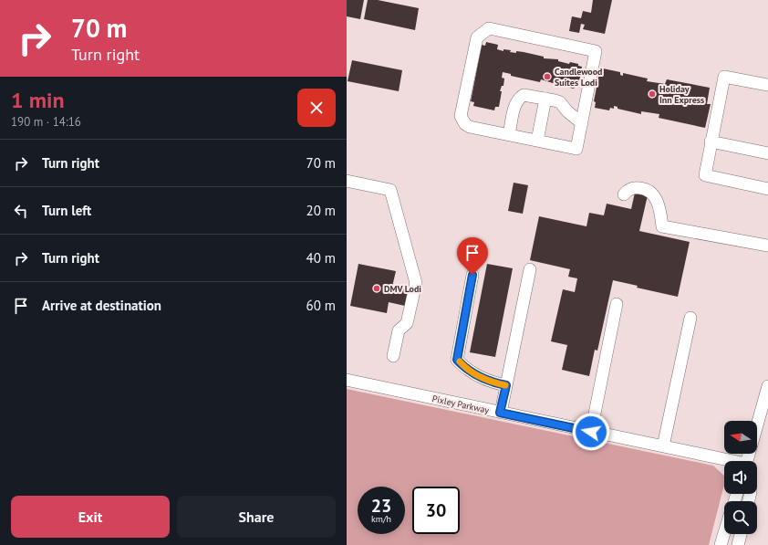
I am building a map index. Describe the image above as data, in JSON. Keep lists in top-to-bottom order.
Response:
{
  "streets": {
    "street": ["Pixley Parkway"]
  },
  "places": ["Candlewood Suites Lodi", "Holiday Inn Express", "DMV Lodi"],
  "north": "left",
  "page": {
    "turn": ["70 m", "Turn right"],
    "heading": ["1 min", "190 m · 14:16"],
    "list": [
      {
        "name": "Turn right",
        "value": "70 m"
      },
      {
        "name": "Turn left",
        "value": "20 m"
      },
      {
        "name": "Turn right",
        "value": "40 m"
      },
      {
        "name": "Arrive at destination",
        "value": "60 m"
      }
    ],
    "speed": "23 km/h",
    "limit": "30",
    "buttons": ["Exit", "Share"]
  }
}
